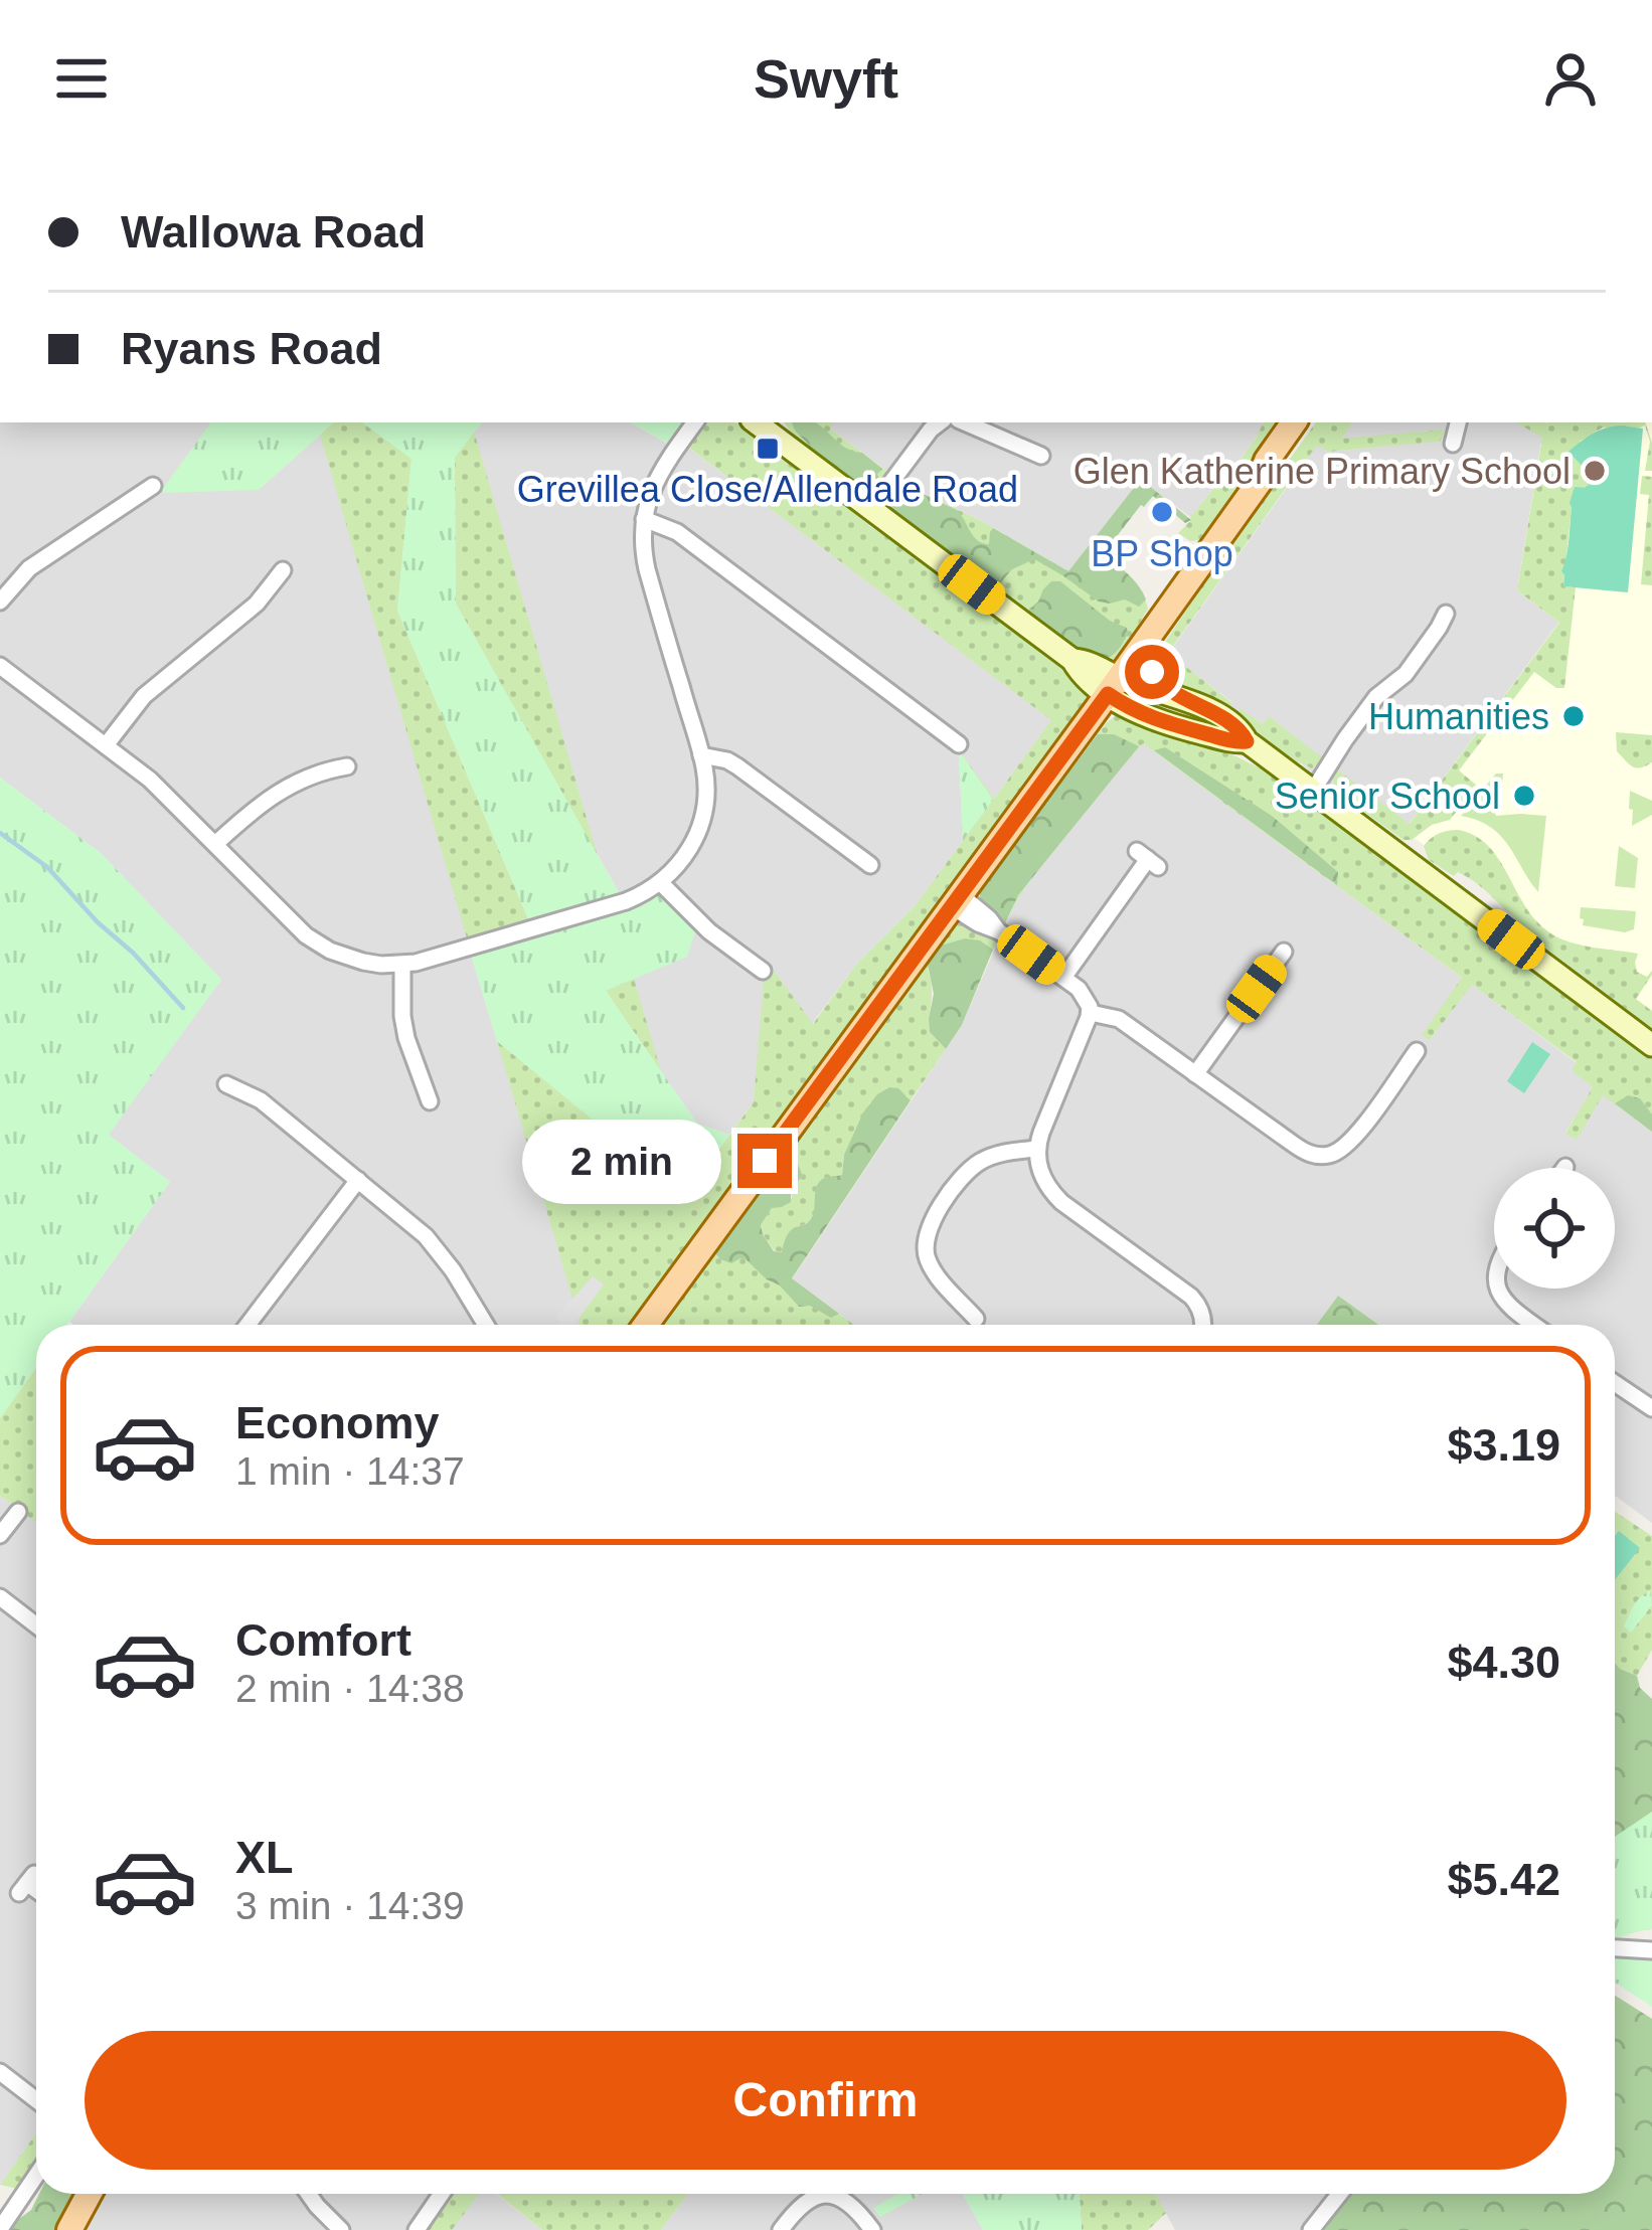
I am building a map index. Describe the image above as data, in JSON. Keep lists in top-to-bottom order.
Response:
{
  "places": {
    "transit": ["Grevillea Close/Allendale Road"],
    "other": [
      "Glen Katherine Primary School",
      "BP Shop",
      "Humanities",
      "Senior School"
    ]
  },
  "page": {
    "header": "Swyft",
    "banner": ["Wallowa Road", "Ryans Road"],
    "bubble": "2 min",
    "list": [
      {
        "name": "Economy",
        "note": "1 min · 14:37",
        "value": "$3.19"
      },
      {
        "name": "Comfort",
        "note": "2 min · 14:38",
        "value": "$4.30"
      },
      {
        "name": "XL",
        "note": "3 min · 14:39",
        "value": "$5.42"
      }
    ],
    "buttons": "Confirm"
  }
}
